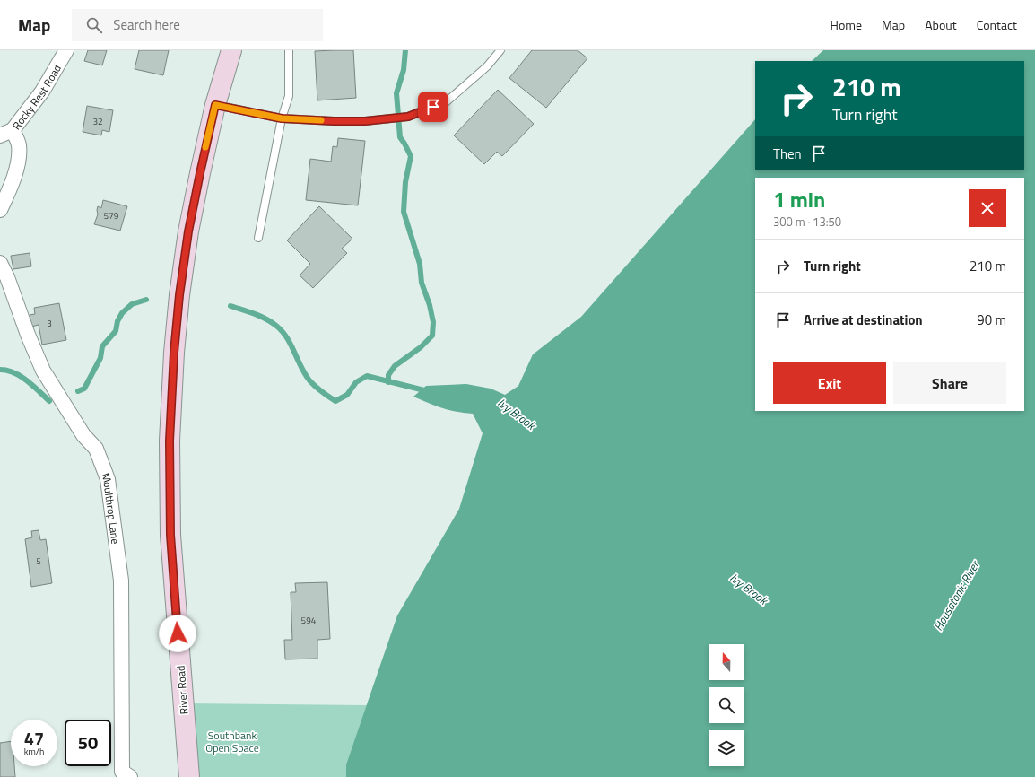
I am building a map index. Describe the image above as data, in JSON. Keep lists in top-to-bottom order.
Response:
{
  "streets": {
    "main road": ["River Road"],
    "street": ["Rocky Rest Road", "Moulthrop Lane"]
  },
  "water": ["Ivy Brook", "Housatonic River"],
  "parks": ["Southbank Open Space"],
  "house_numbers": [
    "32",
    "579",
    "3",
    "5",
    "594"
  ],
  "north": "top",
  "page": {
    "header": "Map",
    "search": "Search here",
    "nav": [
      "Home",
      "Map",
      "About",
      "Contact"
    ],
    "turn": ["210 m", "Turn right"],
    "then": "Then",
    "heading": ["1 min", "300 m · 13:50"],
    "list": [
      {
        "name": "Turn right",
        "value": "210 m"
      },
      {
        "name": "Arrive at destination",
        "value": "90 m"
      }
    ],
    "buttons": ["Exit", "Share"],
    "speed": "47 km/h",
    "limit": "50"
  }
}
